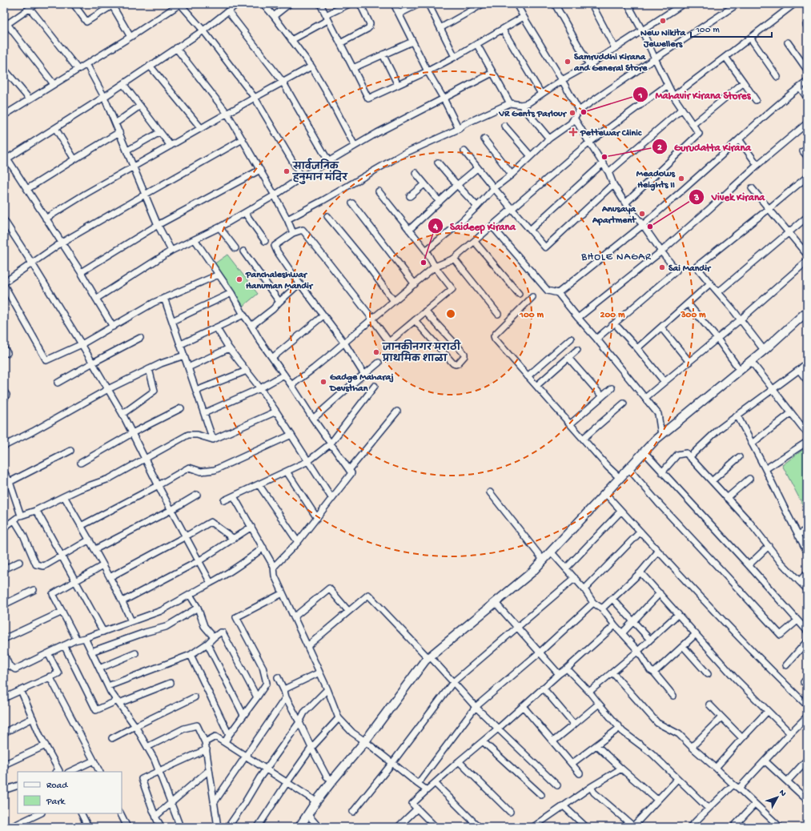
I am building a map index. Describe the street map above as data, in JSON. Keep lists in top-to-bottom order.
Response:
{
  "districts": ["BHOLE NAGAR"],
  "places": {
    "other": [
      "New Nikita Jewellers",
      "Samruddhi Kirana and General Store",
      "Mahavir Kirana Stores",
      "VR Gents Parlour",
      "Gurudatta Kirana",
      "सार्वजनिक हनुमान मंदिर",
      "Meadows Heights II",
      "Anusaya Apartment",
      "Vivek Kirana",
      "Saideep Kirana",
      "Sai Mandir",
      "Panchaleshwar Hanuman Mandir",
      "जानकीनगर मराठी प्राथमिक शाळा",
      "Gadge Maharaj Devsthan"
    ],
    "health": ["Pettewar Clinic"]
  },
  "legend": ["Road", "Park"],
  "scale_bar": "100 m",
  "north": "top right",
  "rings": ["100 m", "200 m", "300 m"]
}
